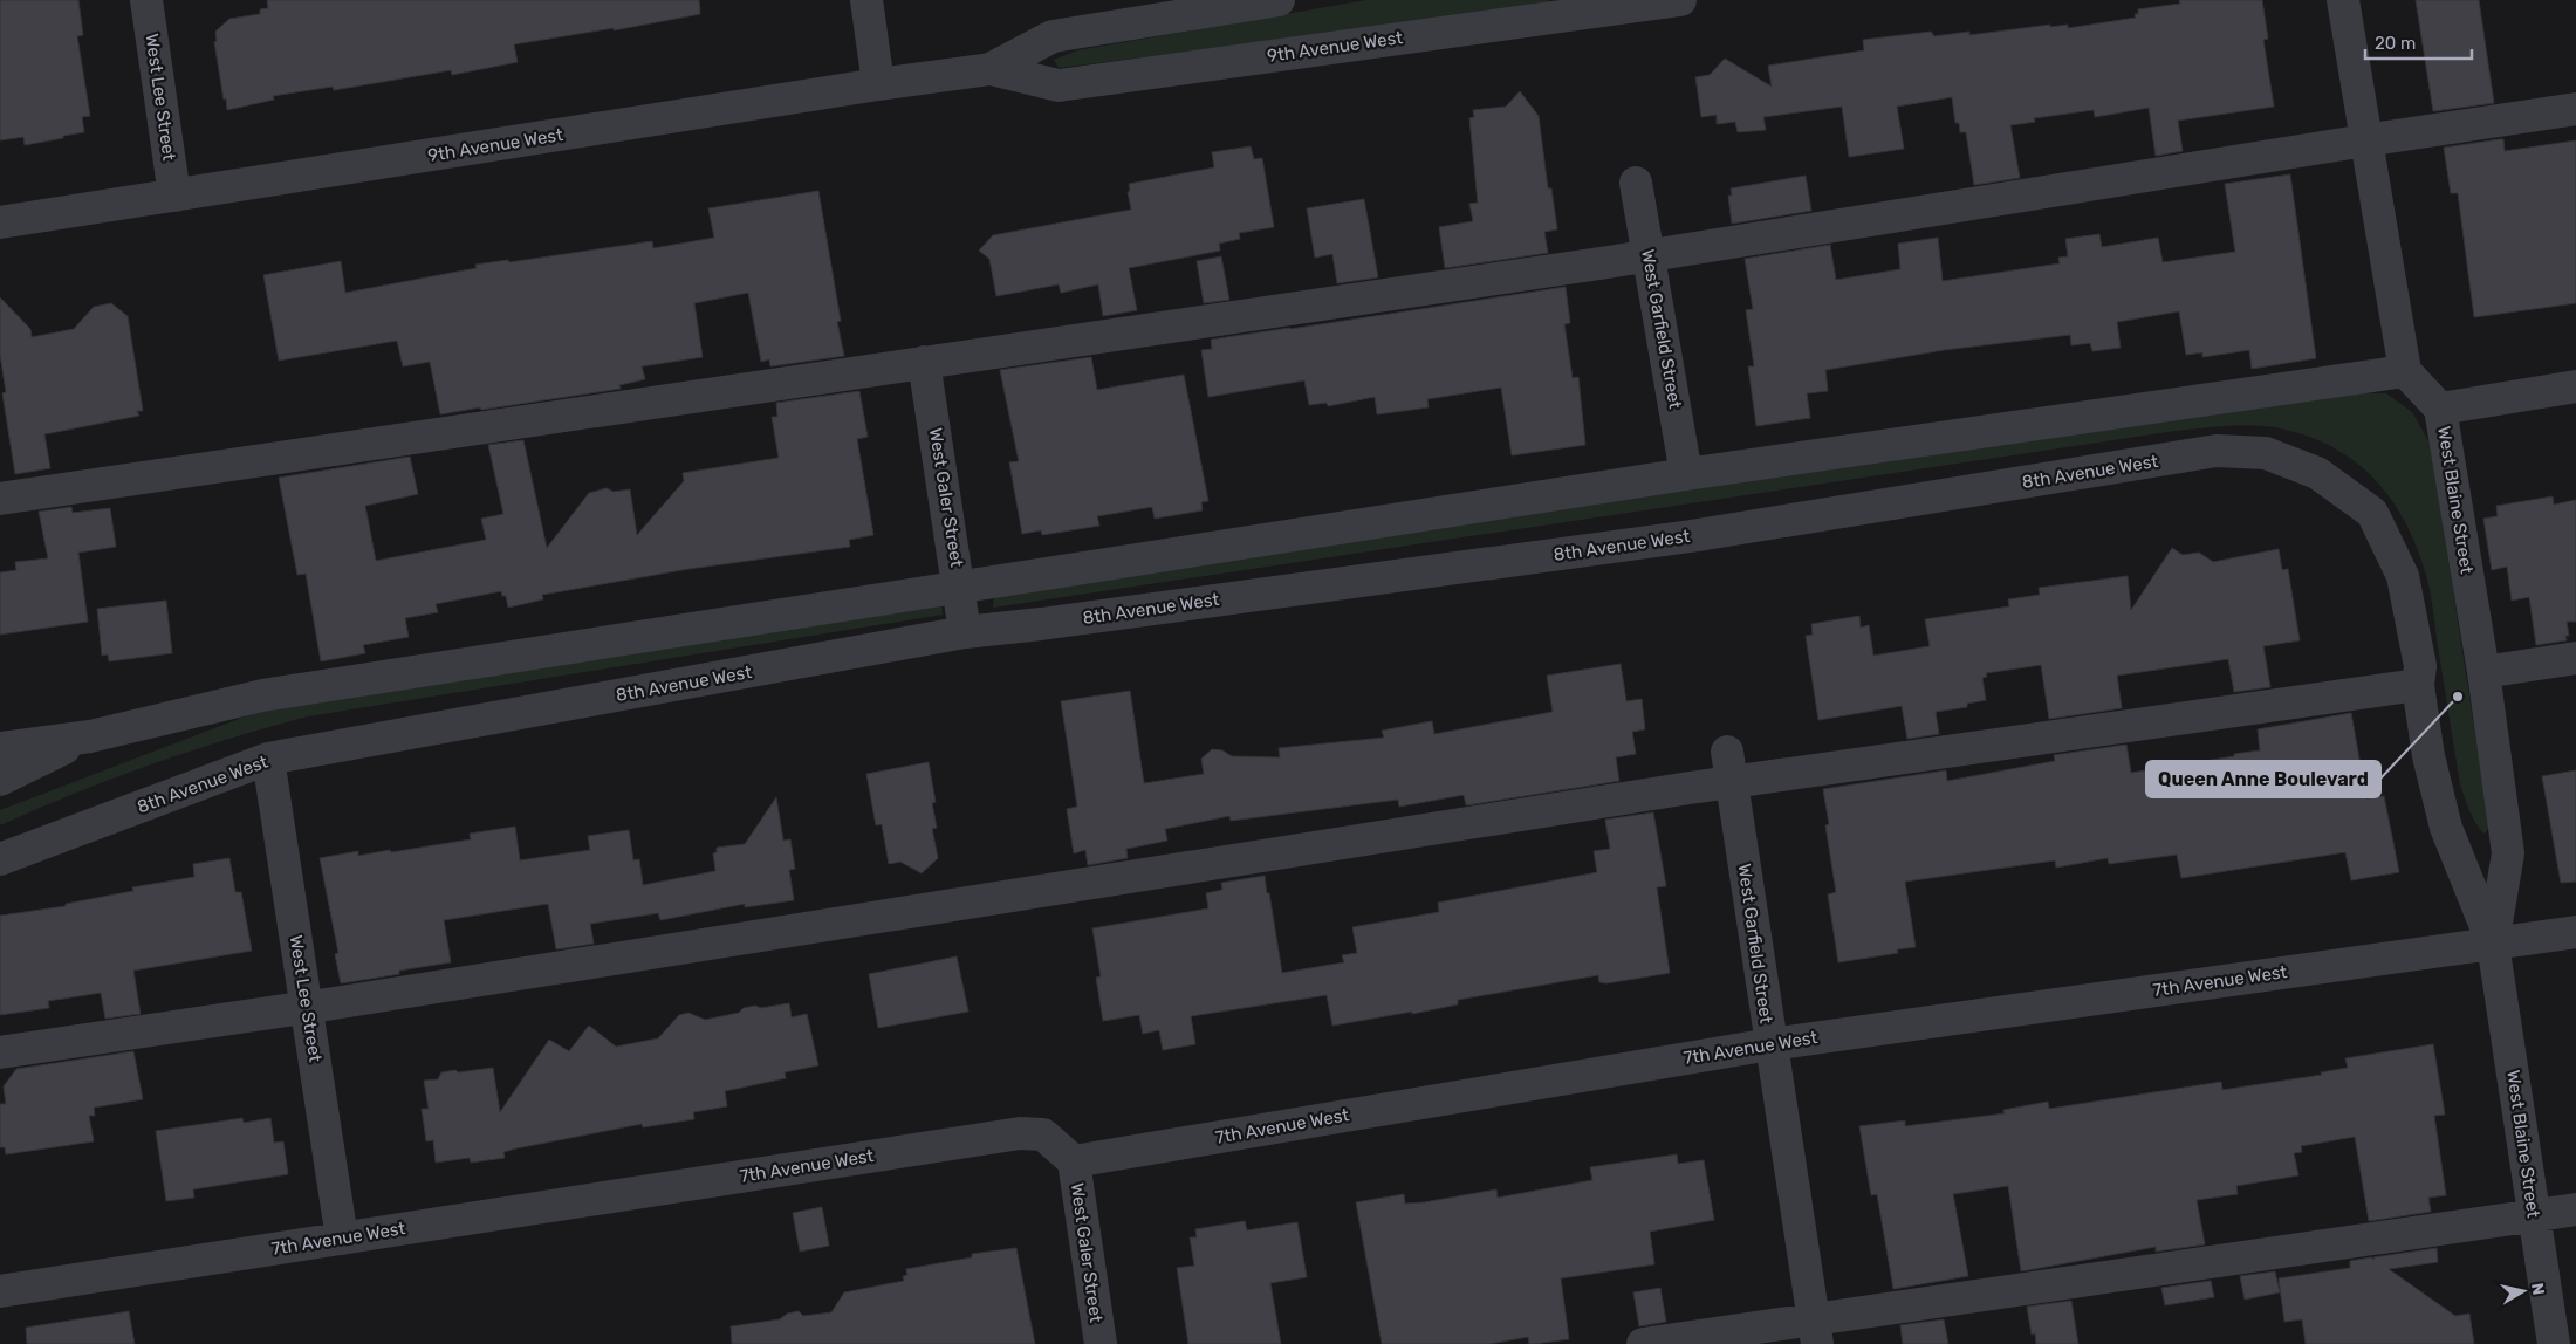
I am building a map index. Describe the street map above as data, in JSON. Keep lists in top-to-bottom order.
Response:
{
  "streets": {
    "street": [
      "9th Avenue West",
      "West Lee Street",
      "West Garfield Street",
      "8th Avenue West",
      "West Galer Street",
      "West Blaine Street",
      "7th Avenue West"
    ]
  },
  "crossings": [
    ["9th Avenue West", "West Lee Street"],
    ["West Lee Street", "8th Avenue West"],
    ["West Lee Street", "7th Avenue West"],
    ["West Garfield Street", "7th Avenue West"],
    ["8th Avenue West", "West Galer Street"],
    ["8th Avenue West", "West Blaine Street"],
    ["West Galer Street", "7th Avenue West"],
    ["West Blaine Street", "7th Avenue West"]
  ],
  "places": ["Queen Anne Boulevard"],
  "scale_bar": "20 m",
  "north": "right"
}
